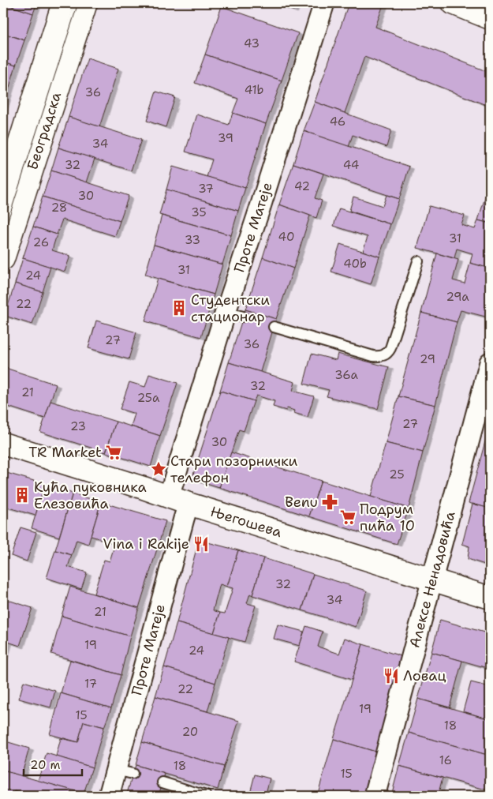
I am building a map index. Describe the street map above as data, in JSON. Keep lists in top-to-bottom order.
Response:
{
  "streets": {
    "street": [
      "Београдска",
      "Проте Матеје",
      "Његошева",
      "Алексе Ненадовића"
    ]
  },
  "crossings": [
    ["Проте Матеје", "Његошева"],
    ["Његошева", "Алексе Ненадовића"]
  ],
  "places": {
    "building": ["Студентски стационар", "Кућа пуковника Елезовића"],
    "supermarket": ["TR Market", "Подрум пића 10"],
    "place": ["Стари позорнички телефон"],
    "pharmacy": ["Benu"],
    "restaurant": ["Vina i Rakije", "Ловац"]
  },
  "house_numbers": [
    "43",
    "41b",
    "36",
    "46",
    "39",
    "34",
    "32",
    "44",
    "42",
    "37",
    "30",
    "28",
    "35",
    "40",
    "31",
    "33",
    "26",
    "40b",
    "31",
    "24",
    "29a",
    "22",
    "27",
    "36",
    "29",
    "36a",
    "32",
    "21",
    "25a",
    "27",
    "23",
    "30",
    "25",
    "32",
    "34",
    "21",
    "19",
    "24",
    "17",
    "22",
    "19",
    "15",
    "18",
    "20",
    "16",
    "18",
    "15"
  ],
  "scale_bar": "20 m"
}
